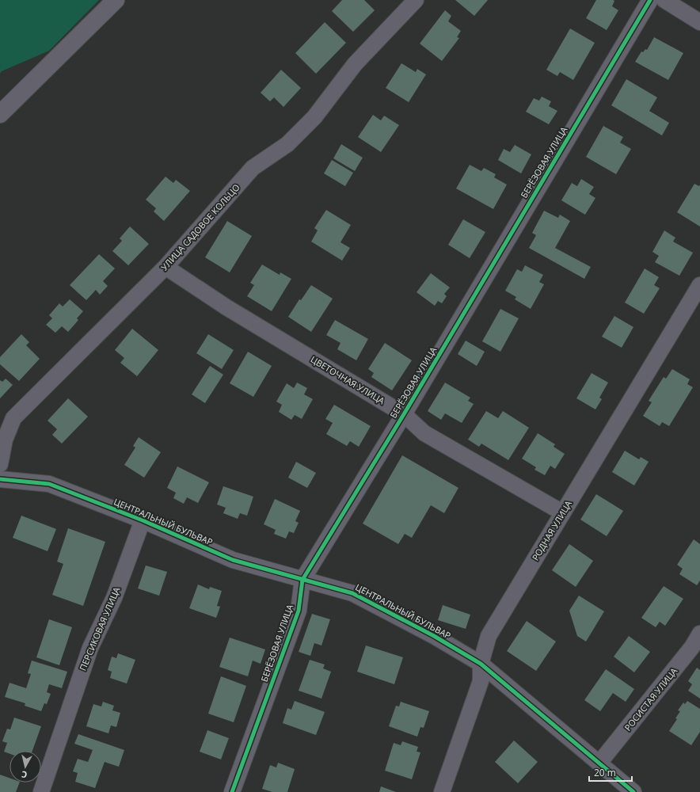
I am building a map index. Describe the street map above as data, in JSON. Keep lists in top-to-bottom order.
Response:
{
  "streets": {
    "street": [
      "БЕРЁЗОВАЯ УЛИЦА",
      "УЛИЦА САДОВОЕ КОЛЬЦО",
      "ЦВЕТОЧНАЯ УЛИЦА",
      "ЦЕНТРАЛЬНЫЙ БУЛЬВАР",
      "РОДНАЯ УЛИЦА",
      "ПЕРСИКОВАЯ УЛИЦА",
      "РОСИСТАЯ УЛИЦА"
    ]
  },
  "crossings": [
    ["БЕРЁЗОВАЯ УЛИЦА", "ЦВЕТОЧНАЯ УЛИЦА"],
    ["БЕРЁЗОВАЯ УЛИЦА", "ЦЕНТРАЛЬНЫЙ БУЛЬВАР"],
    ["УЛИЦА САДОВОЕ КОЛЬЦО", "ЦВЕТОЧНАЯ УЛИЦА"],
    ["ЦВЕТОЧНАЯ УЛИЦА", "РОДНАЯ УЛИЦА"],
    ["ЦЕНТРАЛЬНЫЙ БУЛЬВАР", "РОДНАЯ УЛИЦА"],
    ["ЦЕНТРАЛЬНЫЙ БУЛЬВАР", "ПЕРСИКОВАЯ УЛИЦА"],
    ["ЦЕНТРАЛЬНЫЙ БУЛЬВАР", "РОСИСТАЯ УЛИЦА"]
  ],
  "scale_bar": "20 m",
  "north": "bottom"
}
